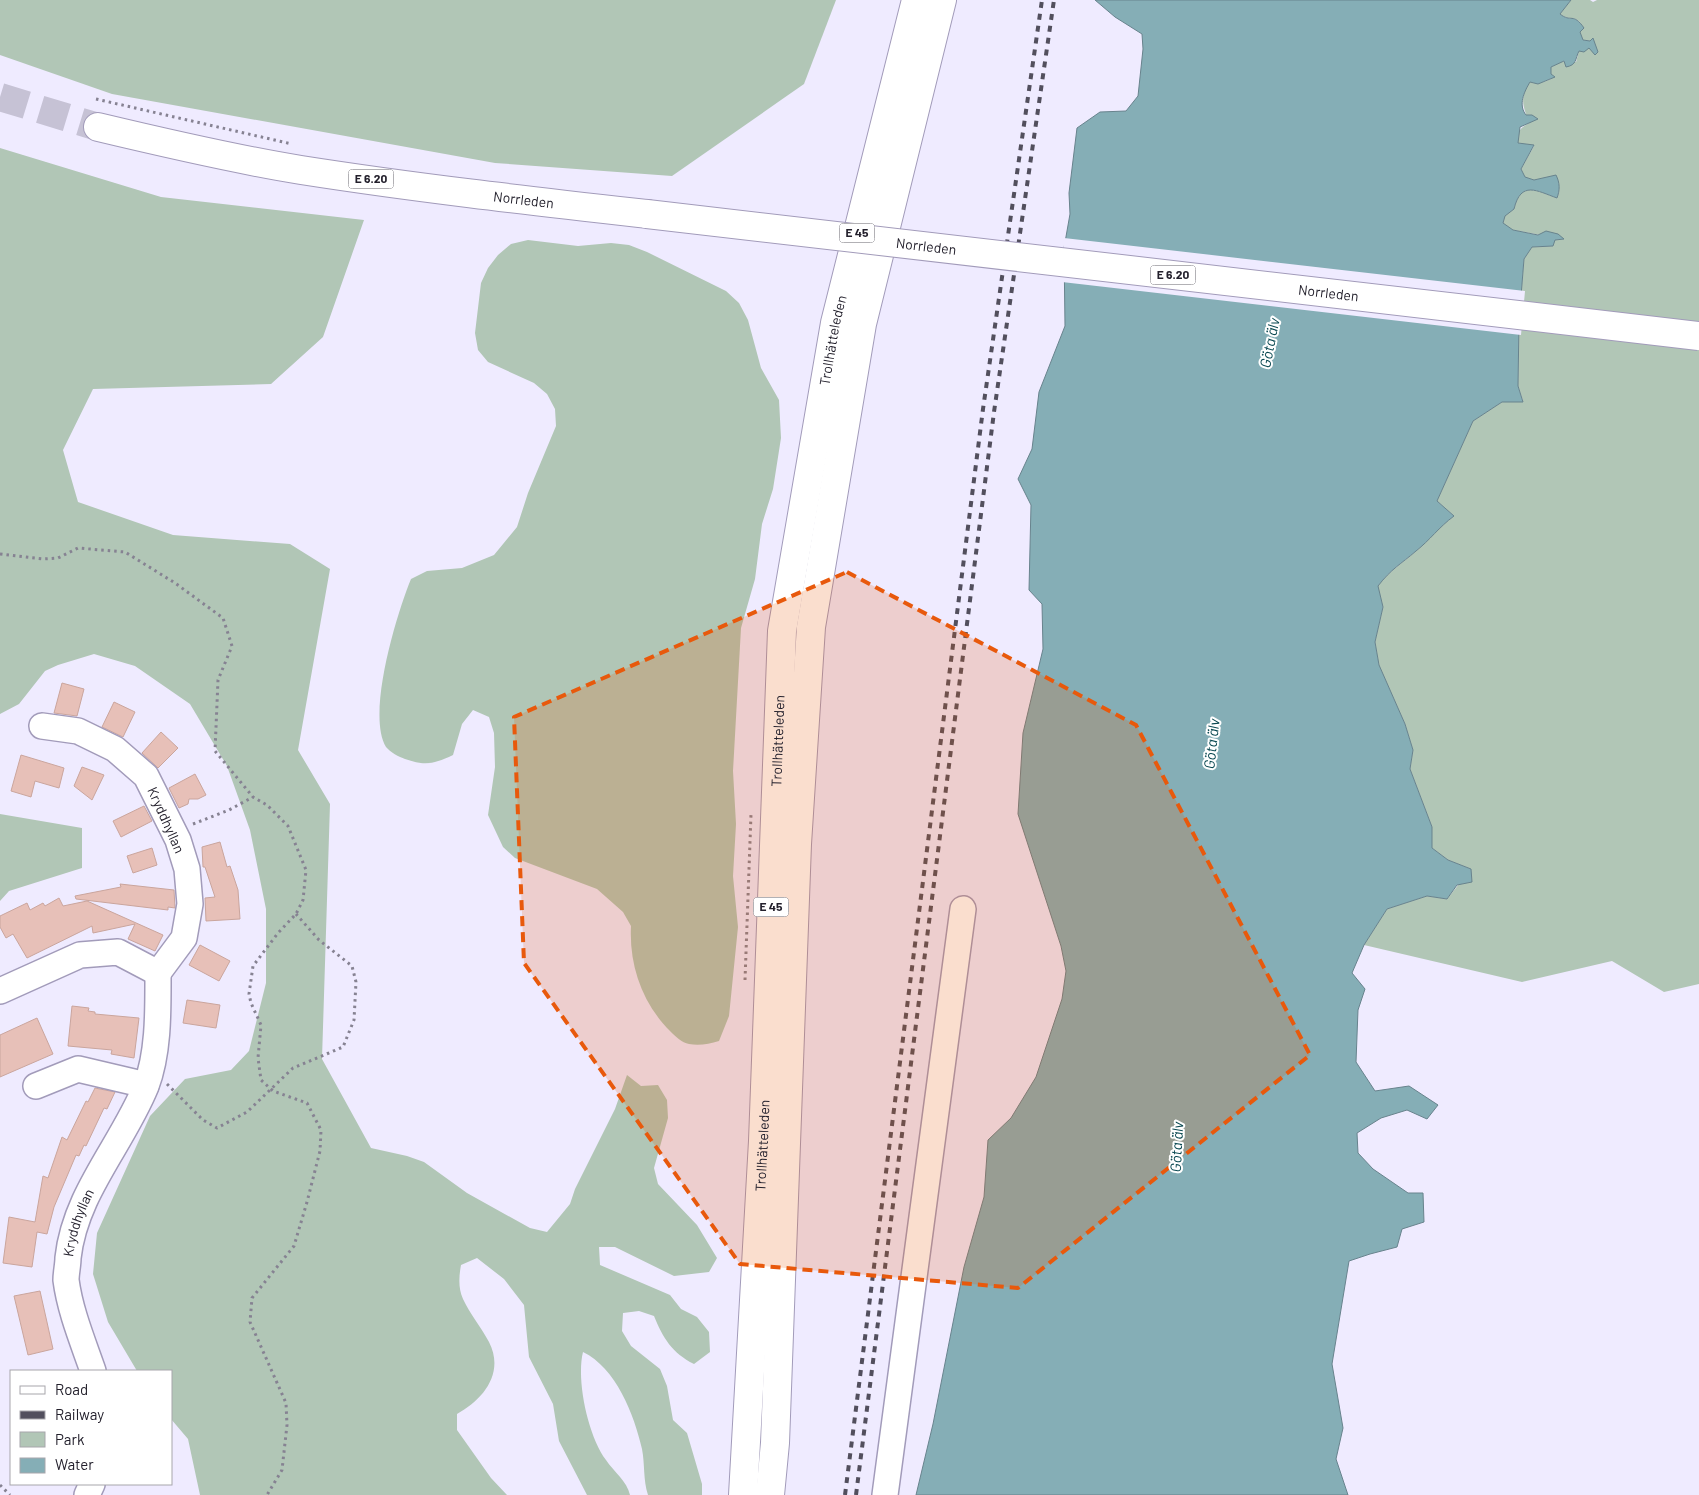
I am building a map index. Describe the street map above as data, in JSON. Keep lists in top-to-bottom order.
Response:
{
  "streets": {
    "highway": [
      "E 6.20",
      "Norrleden",
      "E 45",
      "Trollhätteleden"
    ],
    "street": ["Kryddhyllan"]
  },
  "water": ["Göta älv"],
  "legend": [
    "Road",
    "Railway",
    "Park",
    "Water"
  ]
}
